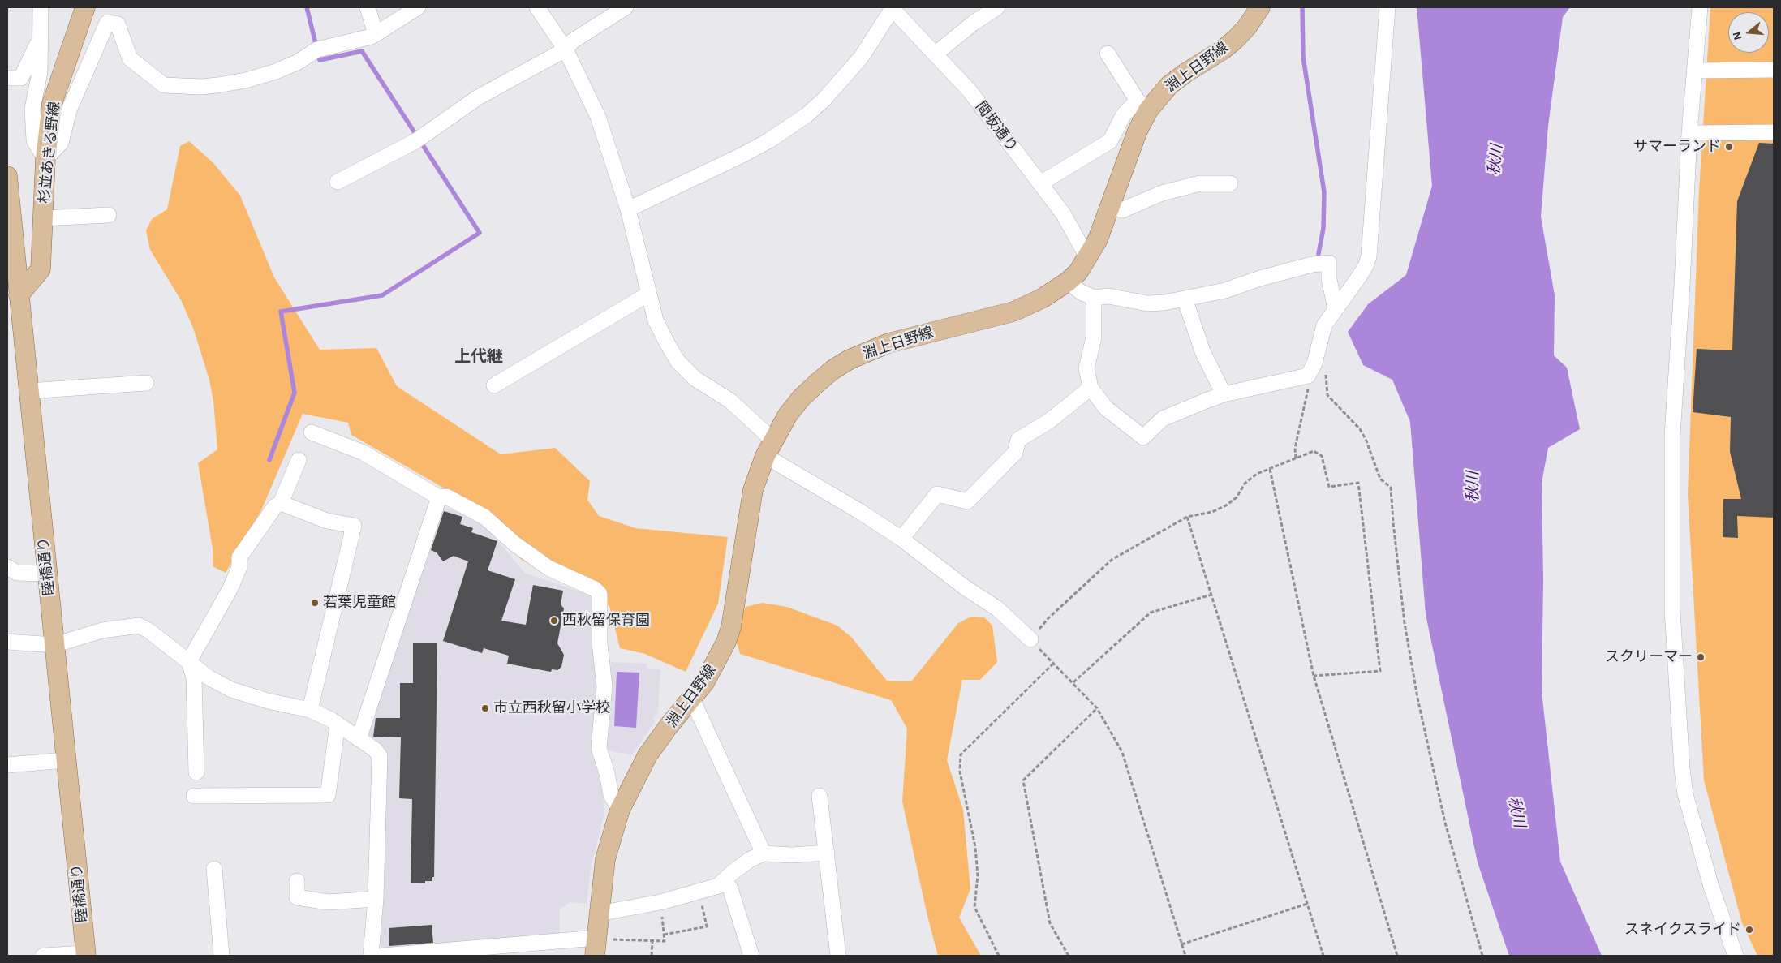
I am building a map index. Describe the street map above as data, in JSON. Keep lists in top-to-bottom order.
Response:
{
  "streets": {
    "main road": ["淵上日野線", "杉並あきる野線", "睦橋通り"],
    "street": ["間坂通り"]
  },
  "crossings": [
    ["淵上日野線", "間坂通り"],
    ["杉並あきる野線", "睦橋通り"]
  ],
  "districts": ["上代継"],
  "water": ["秋川"],
  "places": [
    "サマーランド",
    "若葉児童館",
    "西秋留保育園",
    "スクリーマー",
    "市立西秋留小学校",
    "スネイクスライド"
  ],
  "north": "left"
}
